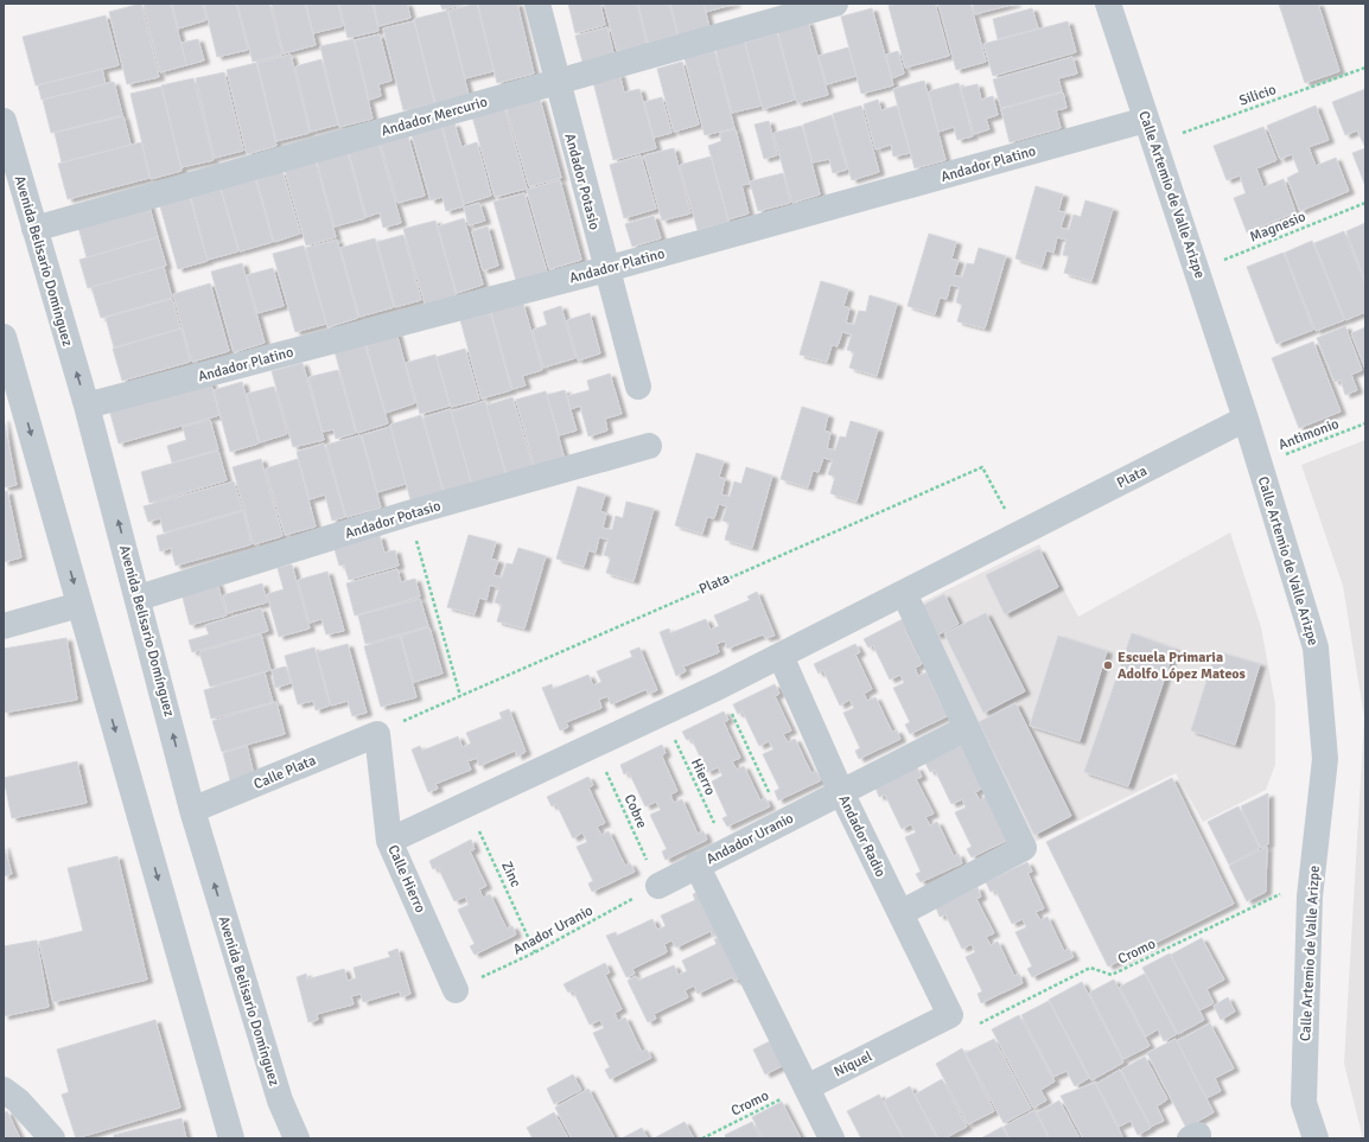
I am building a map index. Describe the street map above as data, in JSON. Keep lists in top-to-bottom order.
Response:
{
  "streets": {
    "street": [
      "Andador Mercurio",
      "Andador Platino",
      "Andador Potasio",
      "Calle Artemio de Valle Arizpe",
      "Avenida Belisario Domínguez",
      "Plata",
      "Calle Plata",
      "Andador Radio",
      "Andador Uranio",
      "Calle Hierro",
      "Níquel"
    ],
    "path": [
      "Silicio",
      "Magnesio",
      "Antimonio",
      "Hierro",
      "Cobre",
      "Zinc",
      "Anador Uranio",
      "Cromo"
    ]
  },
  "crossings": [
    ["Silicio", "Andador Platino"],
    ["Silicio", "Calle Artemio de Valle Arizpe"],
    ["Andador Mercurio", "Andador Potasio"],
    ["Andador Mercurio", "Avenida Belisario Domínguez"],
    ["Andador Platino", "Andador Potasio"],
    ["Andador Platino", "Calle Artemio de Valle Arizpe"],
    ["Andador Platino", "Avenida Belisario Domínguez"],
    ["Andador Potasio", "Avenida Belisario Domínguez"],
    ["Calle Artemio de Valle Arizpe", "Magnesio"],
    ["Calle Artemio de Valle Arizpe", "Antimonio"],
    ["Calle Artemio de Valle Arizpe", "Plata"],
    ["Calle Artemio de Valle Arizpe", "Cromo"],
    ["Avenida Belisario Domínguez", "Calle Plata"],
    ["Plata", "Calle Plata"],
    ["Plata", "Hierro"],
    ["Plata", "Cobre"],
    ["Plata", "Andador Radio"],
    ["Plata", "Zinc"],
    ["Plata", "Calle Hierro"],
    ["Calle Plata", "Calle Hierro"],
    ["Hierro", "Andador Uranio"],
    ["Cobre", "Andador Uranio"],
    ["Cobre", "Anador Uranio"],
    ["Andador Radio", "Andador Uranio"],
    ["Andador Radio", "Cromo"],
    ["Andador Radio", "Níquel"],
    ["Andador Uranio", "Anador Uranio"],
    ["Zinc", "Anador Uranio"],
    ["Calle Hierro", "Anador Uranio"],
    ["Cromo", "Níquel"]
  ],
  "places": ["Escuela Primaria Adolfo López Mateos"]
}
